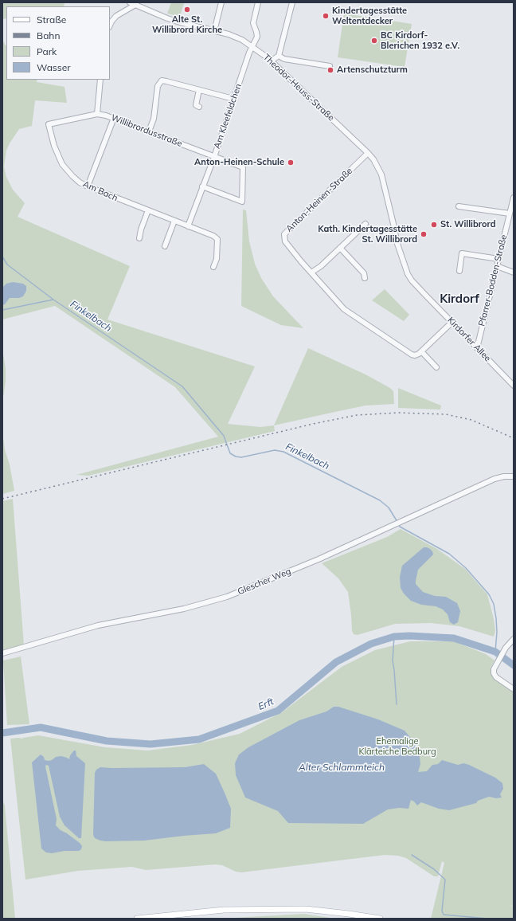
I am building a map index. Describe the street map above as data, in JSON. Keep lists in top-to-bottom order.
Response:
{
  "streets": {
    "street": [
      "Theodor-Heuss-Straße",
      "Am Kleefeldchen",
      "Willibrordusstraße",
      "Am Bach",
      "Anton-Heinen-Straße",
      "Pfarrer-Bodden-Straße",
      "Kirdorfer Allee",
      "Glescher Weg"
    ]
  },
  "crossings": [
    ["Theodor-Heuss-Straße", "Am Kleefeldchen"],
    ["Theodor-Heuss-Straße", "Anton-Heinen-Straße"],
    ["Theodor-Heuss-Straße", "Kirdorfer Allee"],
    ["Am Kleefeldchen", "Willibrordusstraße"],
    ["Am Kleefeldchen", "Am Bach"],
    ["Willibrordusstraße", "Am Bach"],
    ["Pfarrer-Bodden-Straße", "Kirdorfer Allee"]
  ],
  "districts": ["Kirdorf"],
  "water": ["Finkelbach", "Erft", "Alter Schlammteich"],
  "parks": ["Ehemalige Klärteiche Bedburg"],
  "places": [
    "Alte St. Willibrord Kirche",
    "Kindertagesstätte Weltentdecker",
    "BC Kirdorf- Blerichen 1932 e.V.",
    "Artenschutzturm",
    "Anton-Heinen-Schule",
    "St. Willibrord",
    "Kath. Kindertagesstätte St. Willibrord"
  ],
  "legend": [
    "Straße",
    "Bahn",
    "Park",
    "Wasser"
  ]
}
